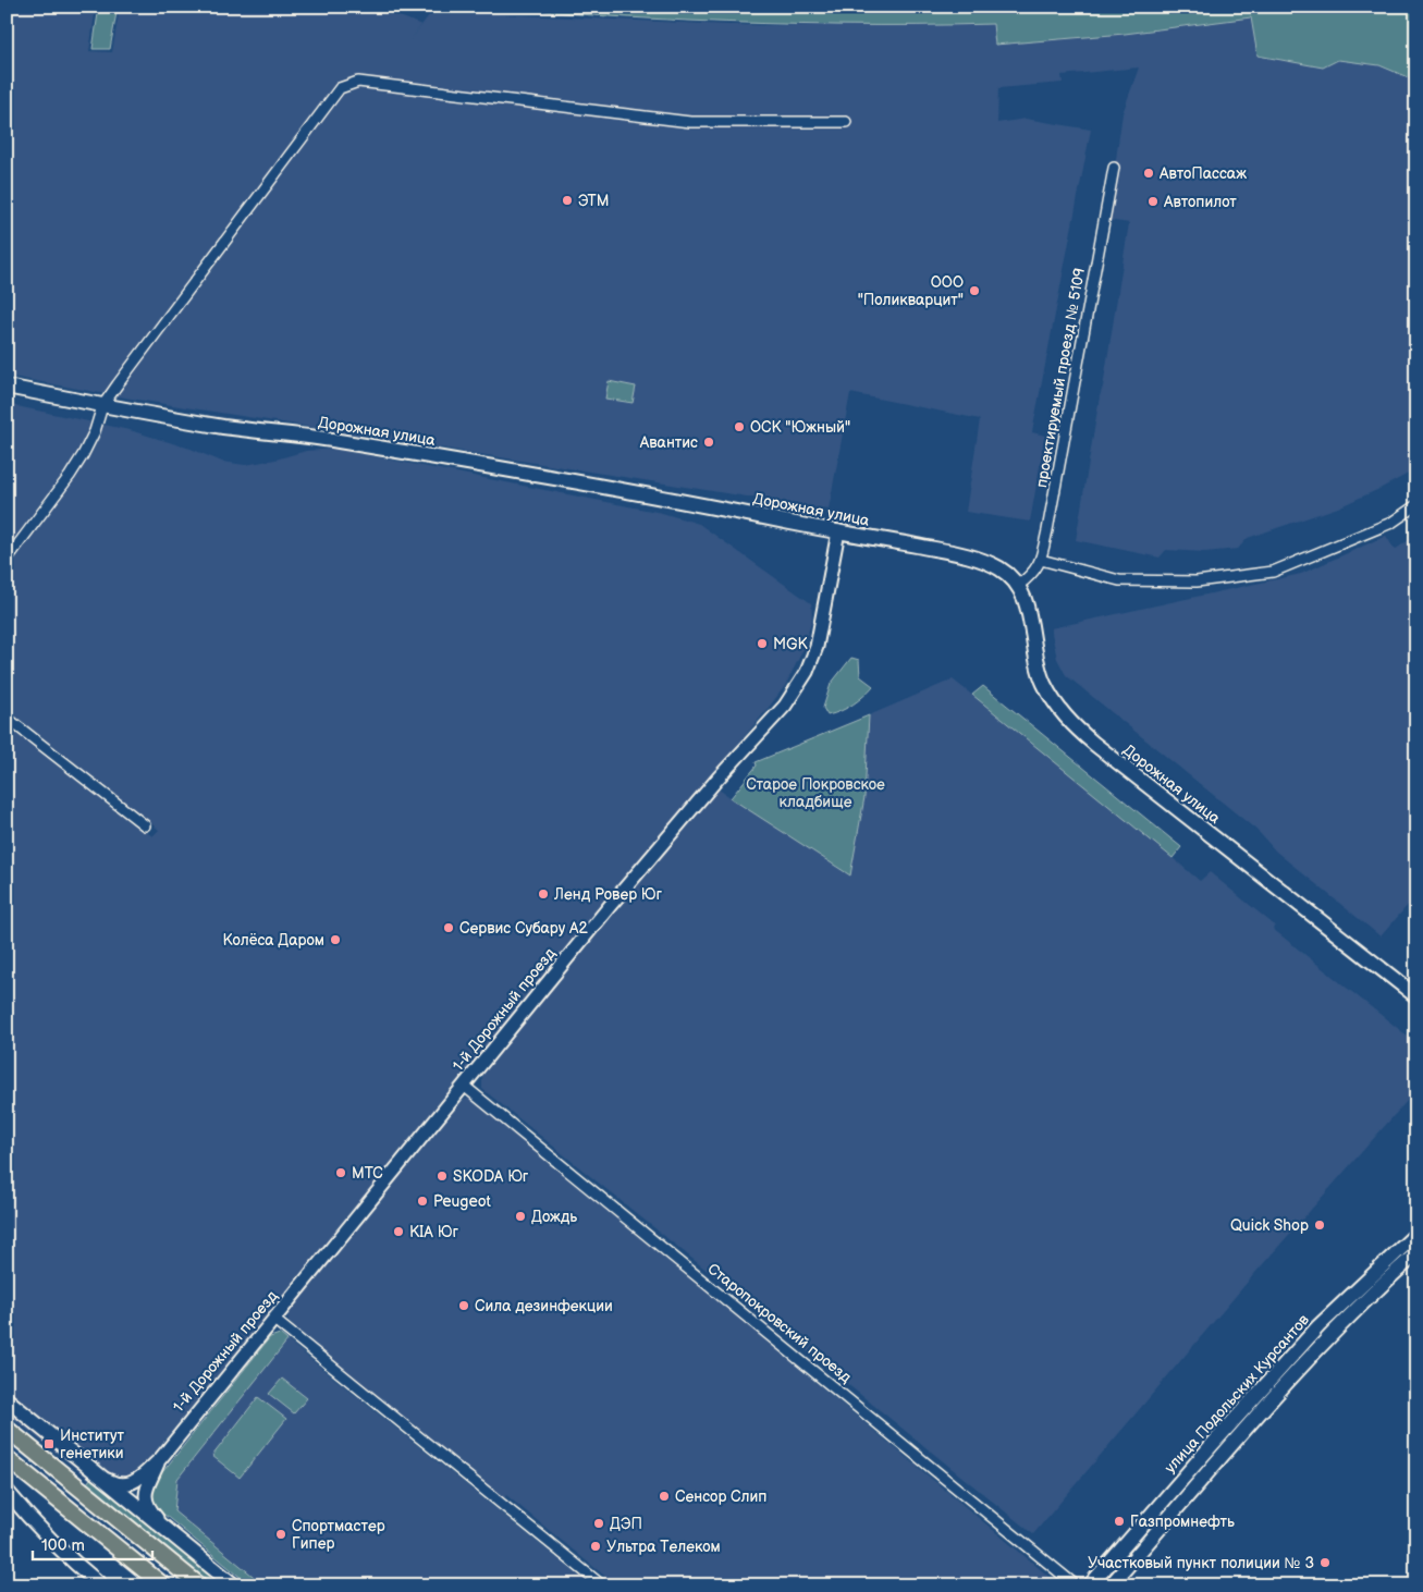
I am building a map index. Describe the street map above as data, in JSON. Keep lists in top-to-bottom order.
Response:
{
  "streets": {
    "main road": ["Дорожная улица", "улица Подольских Курсантов"],
    "street": ["проектируемый проезд № 5109", "1-й Дорожный проезд", "Старопокровский проезд"]
  },
  "crossings": [
    ["проектируемый проезд № 5109", "Дорожная улица"],
    ["Дорожная улица", "1-й Дорожный проезд"],
    ["1-й Дорожный проезд", "Старопокровский проезд"]
  ],
  "parks": ["Старое Покровское кладбище"],
  "places": {
    "other": [
      "АвтоПассаж",
      "ЭТМ",
      "Автопилот",
      "ООО \"Поликварцит\"",
      "ОСК \"Южный\"",
      "Авантис",
      "MGK",
      "Ленд Ровер Юг",
      "Сервис Субару А2",
      "Колёса Даром",
      "МТС",
      "SKODA Юг",
      "Peugeot",
      "Дождь",
      "Quick Shop",
      "KIA Юг",
      "Сила дезинфекции",
      "Сенсор Слип",
      "Газпромнефть",
      "ДЭП",
      "Спортмастер Гипер",
      "Ультра Телеком",
      "Участковый пункт полиции № 3"
    ],
    "transit": ["Институт генетики"]
  },
  "scale_bar": "100 m"
}
